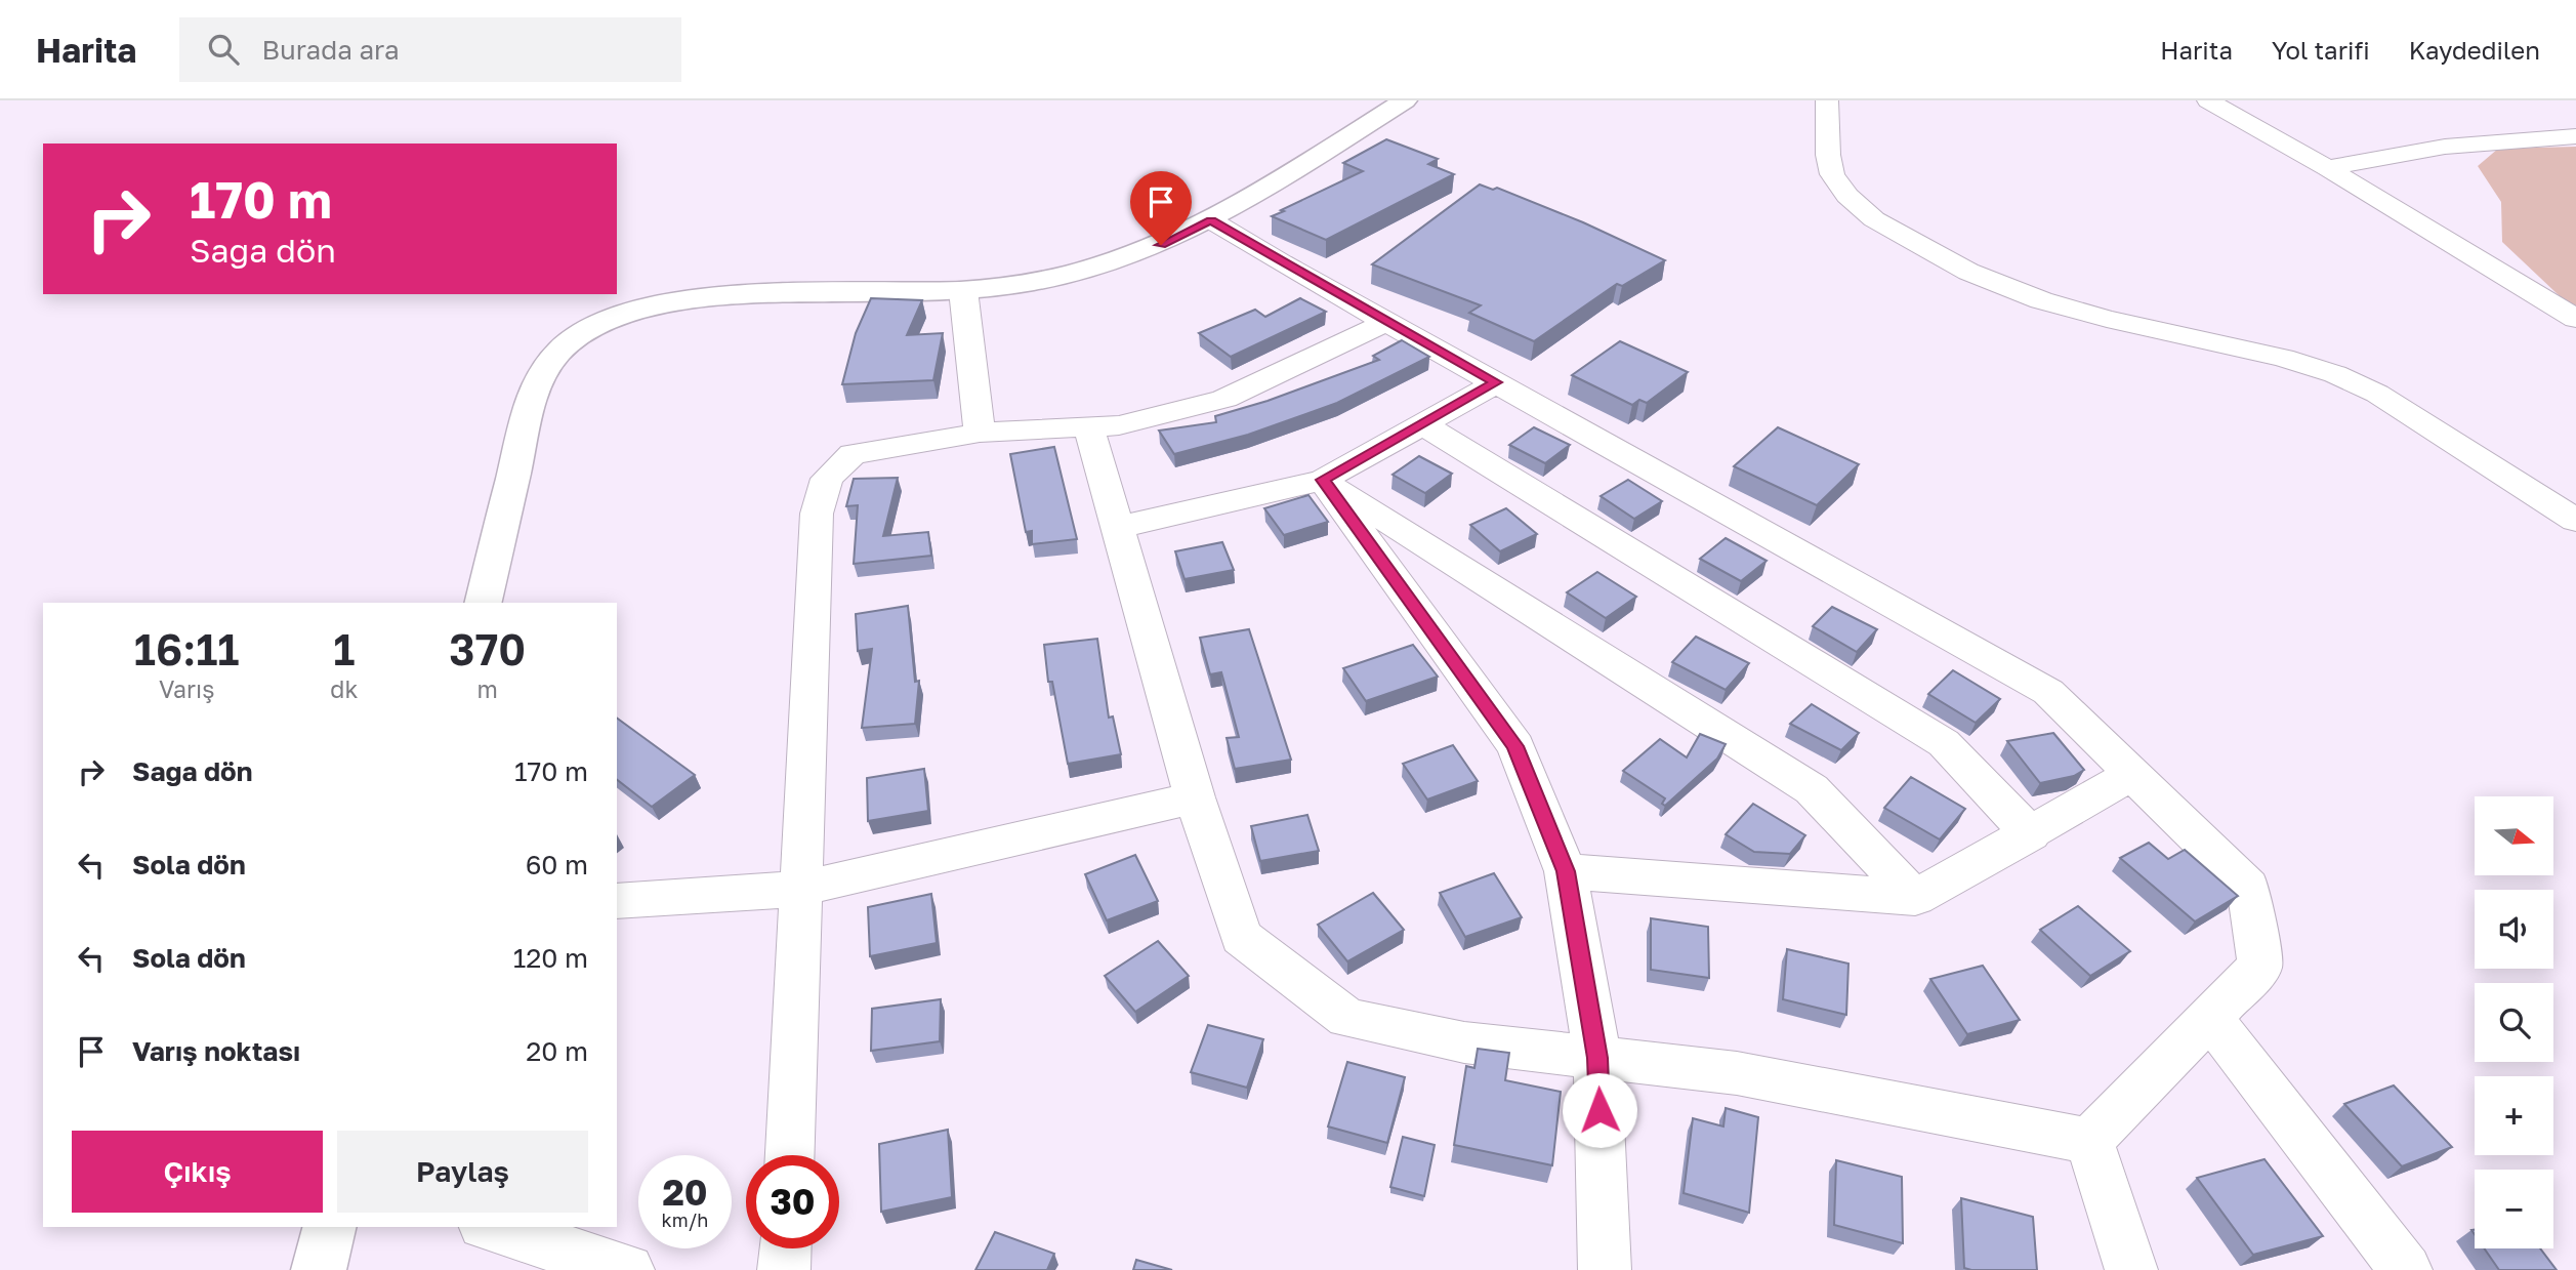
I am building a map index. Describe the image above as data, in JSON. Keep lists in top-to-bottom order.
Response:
{
  "north": "right",
  "page": {
    "header": "Harita",
    "search": "Burada ara",
    "nav": ["Harita", "Yol tarifi", "Kaydedilen"],
    "turn": ["170 m", "Sağa dön"],
    "eta": [
      "16:11",
      "Varış",
      "1",
      "dk",
      "370",
      "m"
    ],
    "list": [
      {
        "name": "Sağa dön",
        "value": "170 m"
      },
      {
        "name": "Sola dön",
        "value": "60 m"
      },
      {
        "name": "Sola dön",
        "value": "120 m"
      },
      {
        "name": "Varış noktası",
        "value": "20 m"
      }
    ],
    "map_buttons": ["+", "−"],
    "buttons": ["Çıkış", "Paylaş"],
    "speed": "20 km/h",
    "limit": "30"
  }
}
